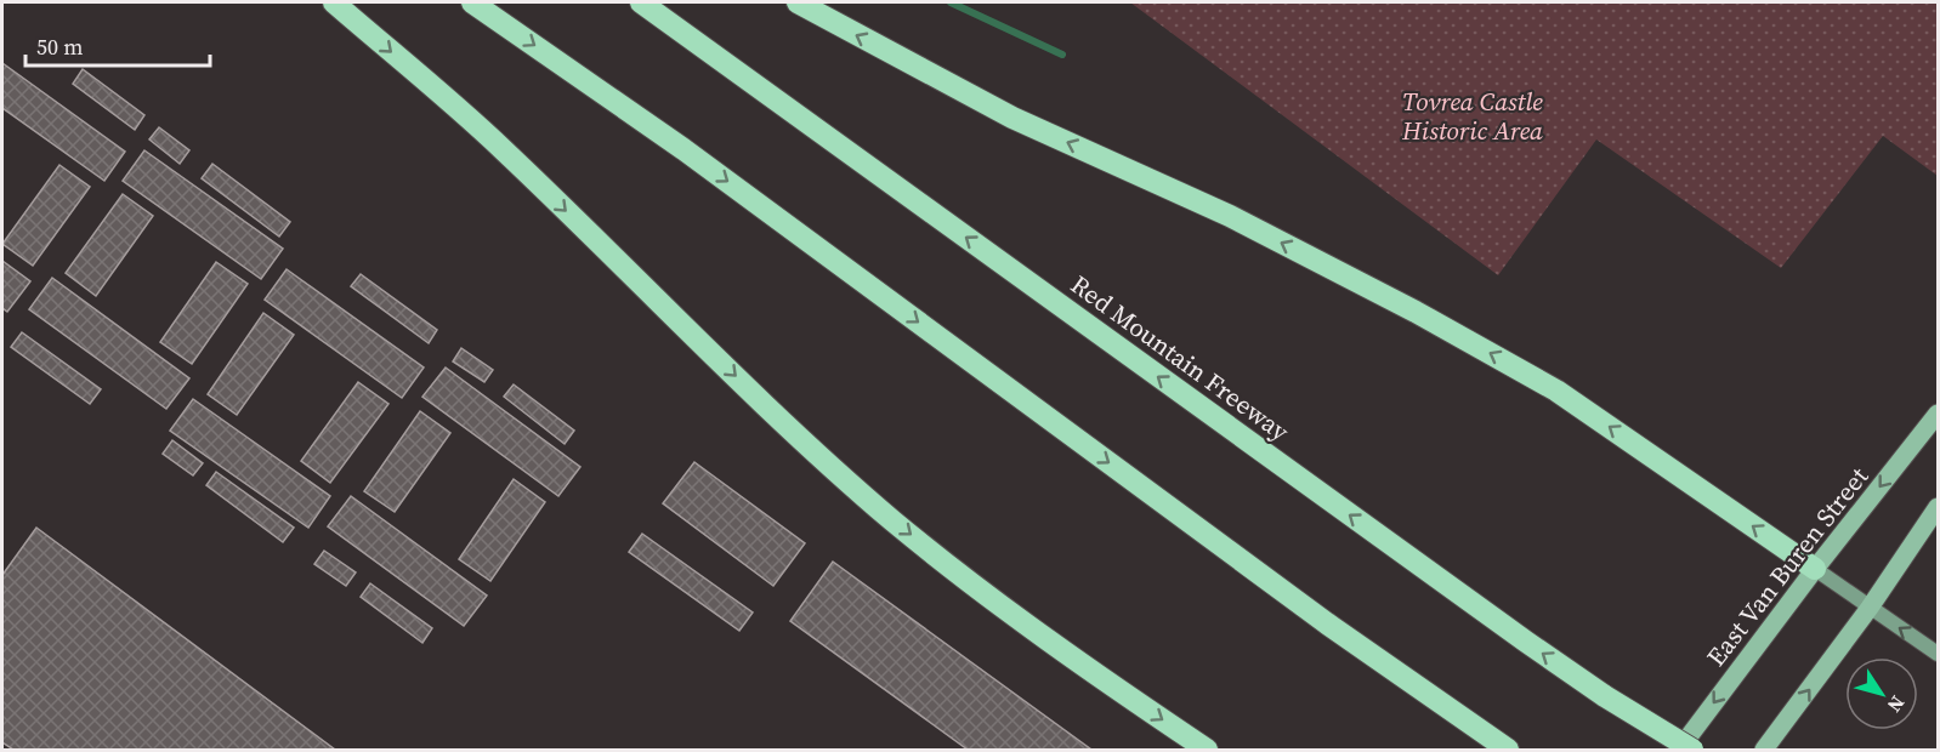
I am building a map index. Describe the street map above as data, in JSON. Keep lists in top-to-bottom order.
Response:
{
  "streets": {
    "highway": ["Red Mountain Freeway"],
    "main road": ["East Van Buren Street"]
  },
  "parks": ["Tovrea Castle Historic Area"],
  "scale_bar": "50 m",
  "north": "bottom right"
}
